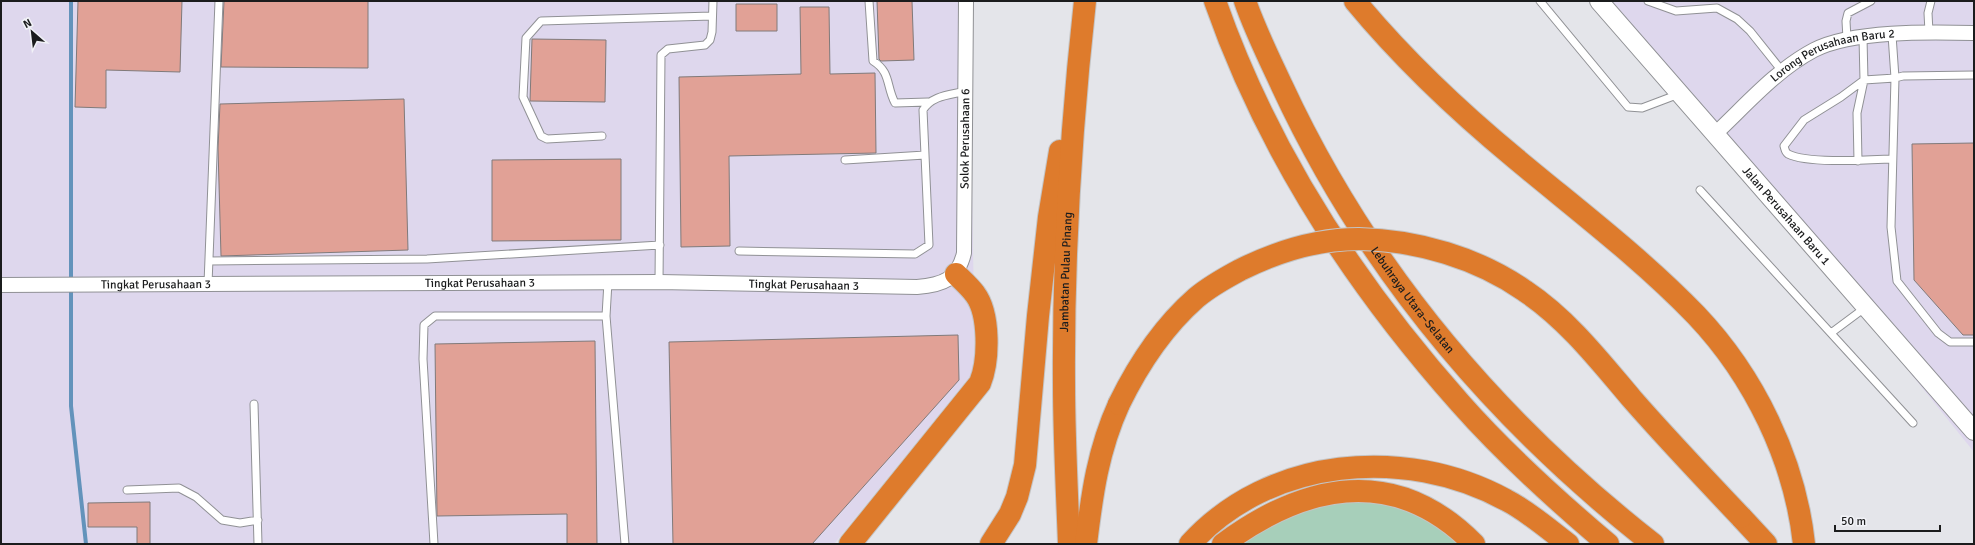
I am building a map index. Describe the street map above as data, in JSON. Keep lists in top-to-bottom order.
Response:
{
  "streets": {
    "highway": ["Jambatan Pulau Pinang", "Lebuhraya Utara–Selatan"],
    "street": [
      "Lorong Perusahaan Baru 2",
      "Solok Perusahaan 6",
      "Jalan Perusahaan Baru 1",
      "Tingkat Perusahaan 3"
    ]
  },
  "crossings": [
    ["Lorong Perusahaan Baru 2", "Jalan Perusahaan Baru 1"],
    ["Solok Perusahaan 6", "Tingkat Perusahaan 3"]
  ],
  "scale_bar": "50 m",
  "north": "top left"
}
